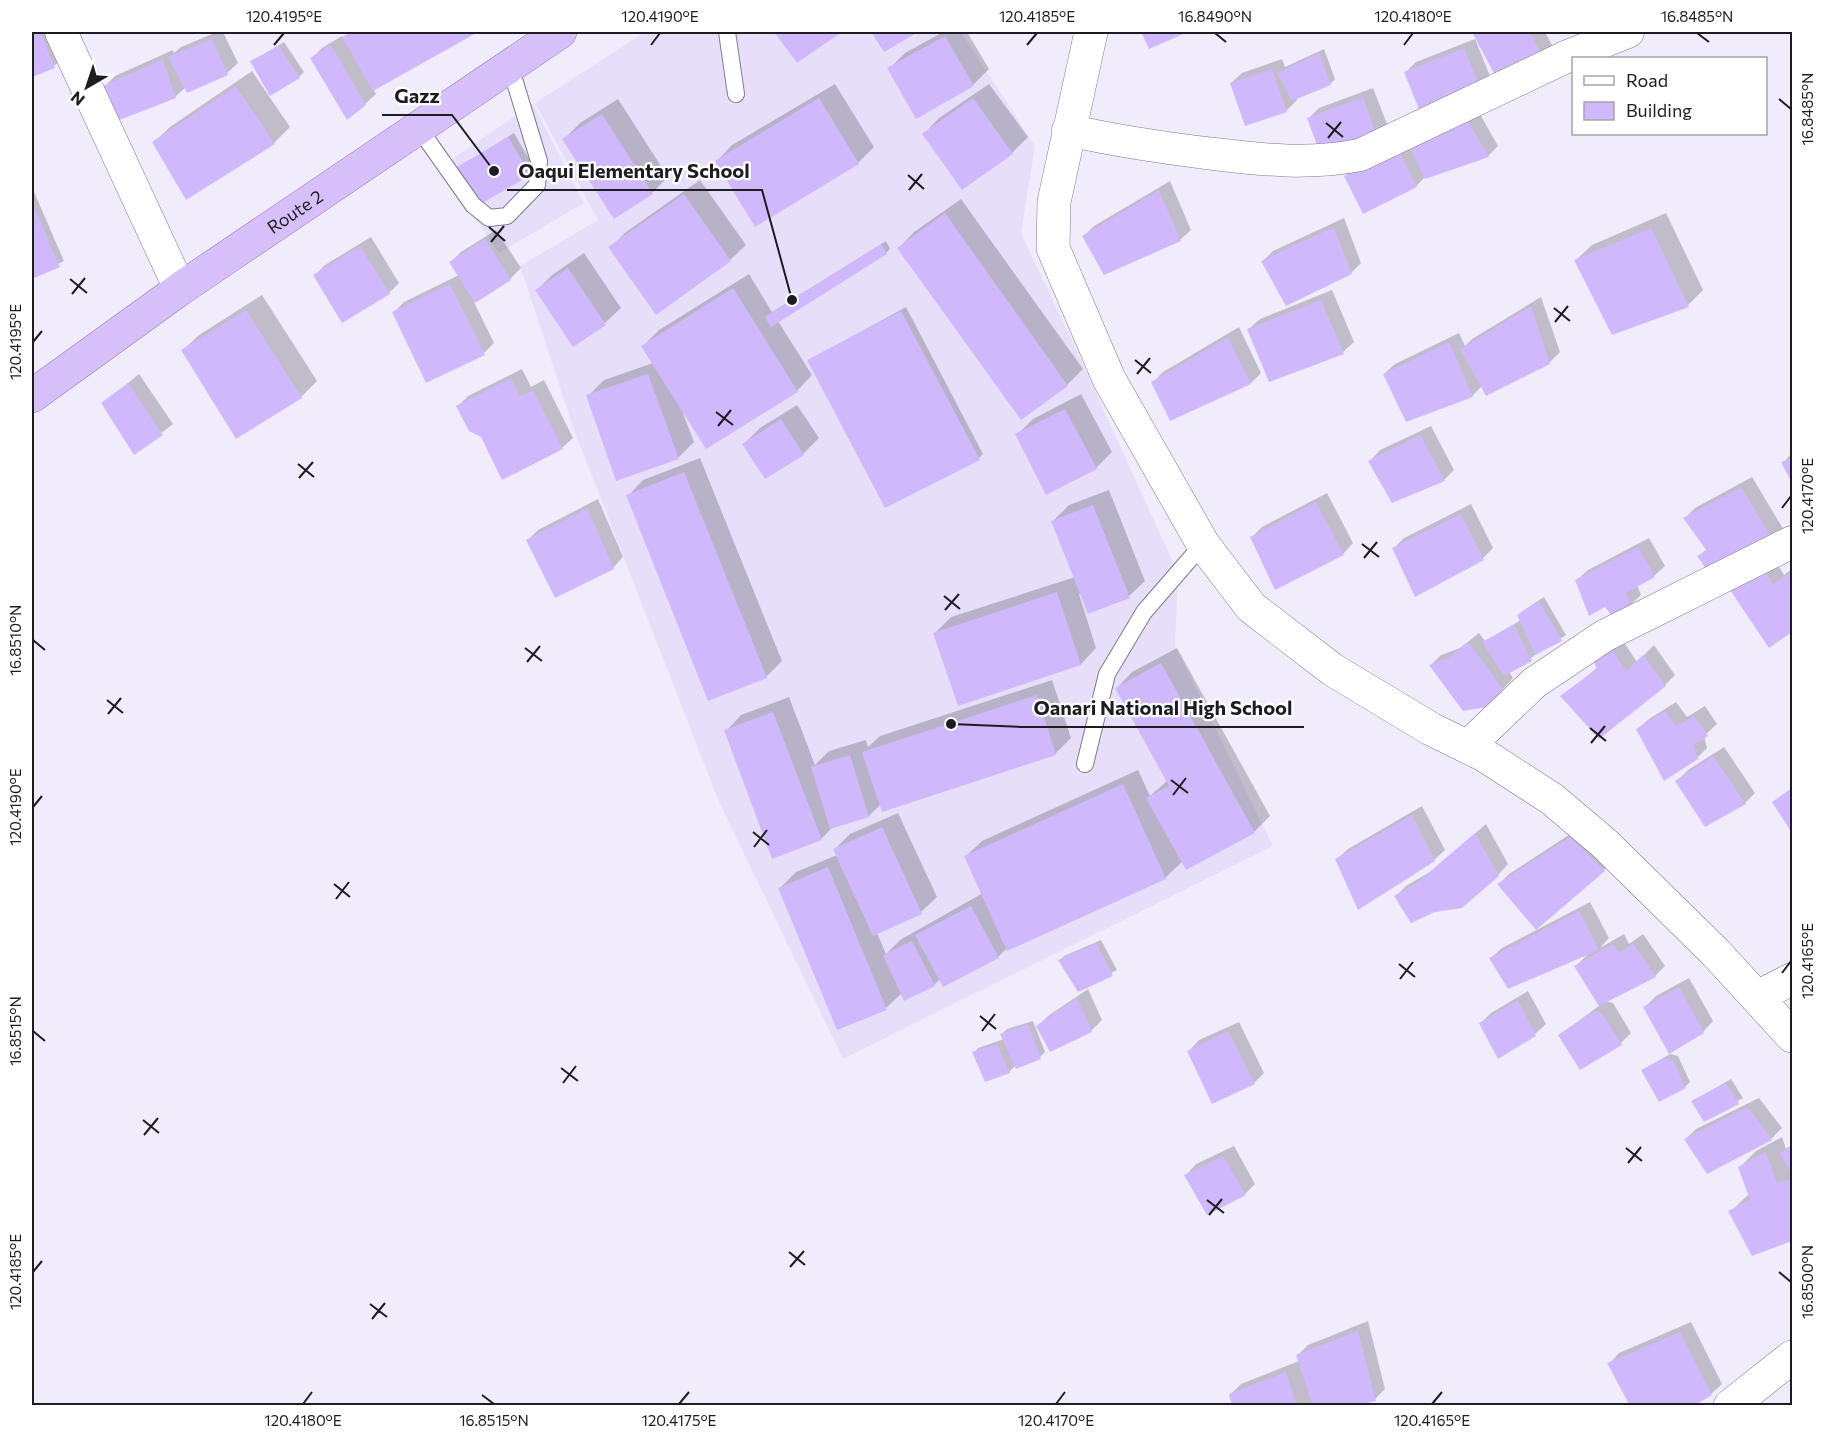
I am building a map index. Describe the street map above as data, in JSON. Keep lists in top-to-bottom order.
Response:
{
  "streets": {
    "highway": ["Route 2"]
  },
  "places": ["Gazz", "Oaqui Elementary School", "Oanari National High School"],
  "legend": ["Road", "Building"],
  "north": "bottom left",
  "coordinates": [
    "120.4195°E",
    "120.4190°E",
    "120.4185°E",
    "16.8490°N",
    "120.4180°E",
    "16.8485°N",
    "120.4170°E",
    "16.8510°N",
    "120.4165°E",
    "16.8515°N",
    "16.8500°N",
    "120.4175°E"
  ]
}
